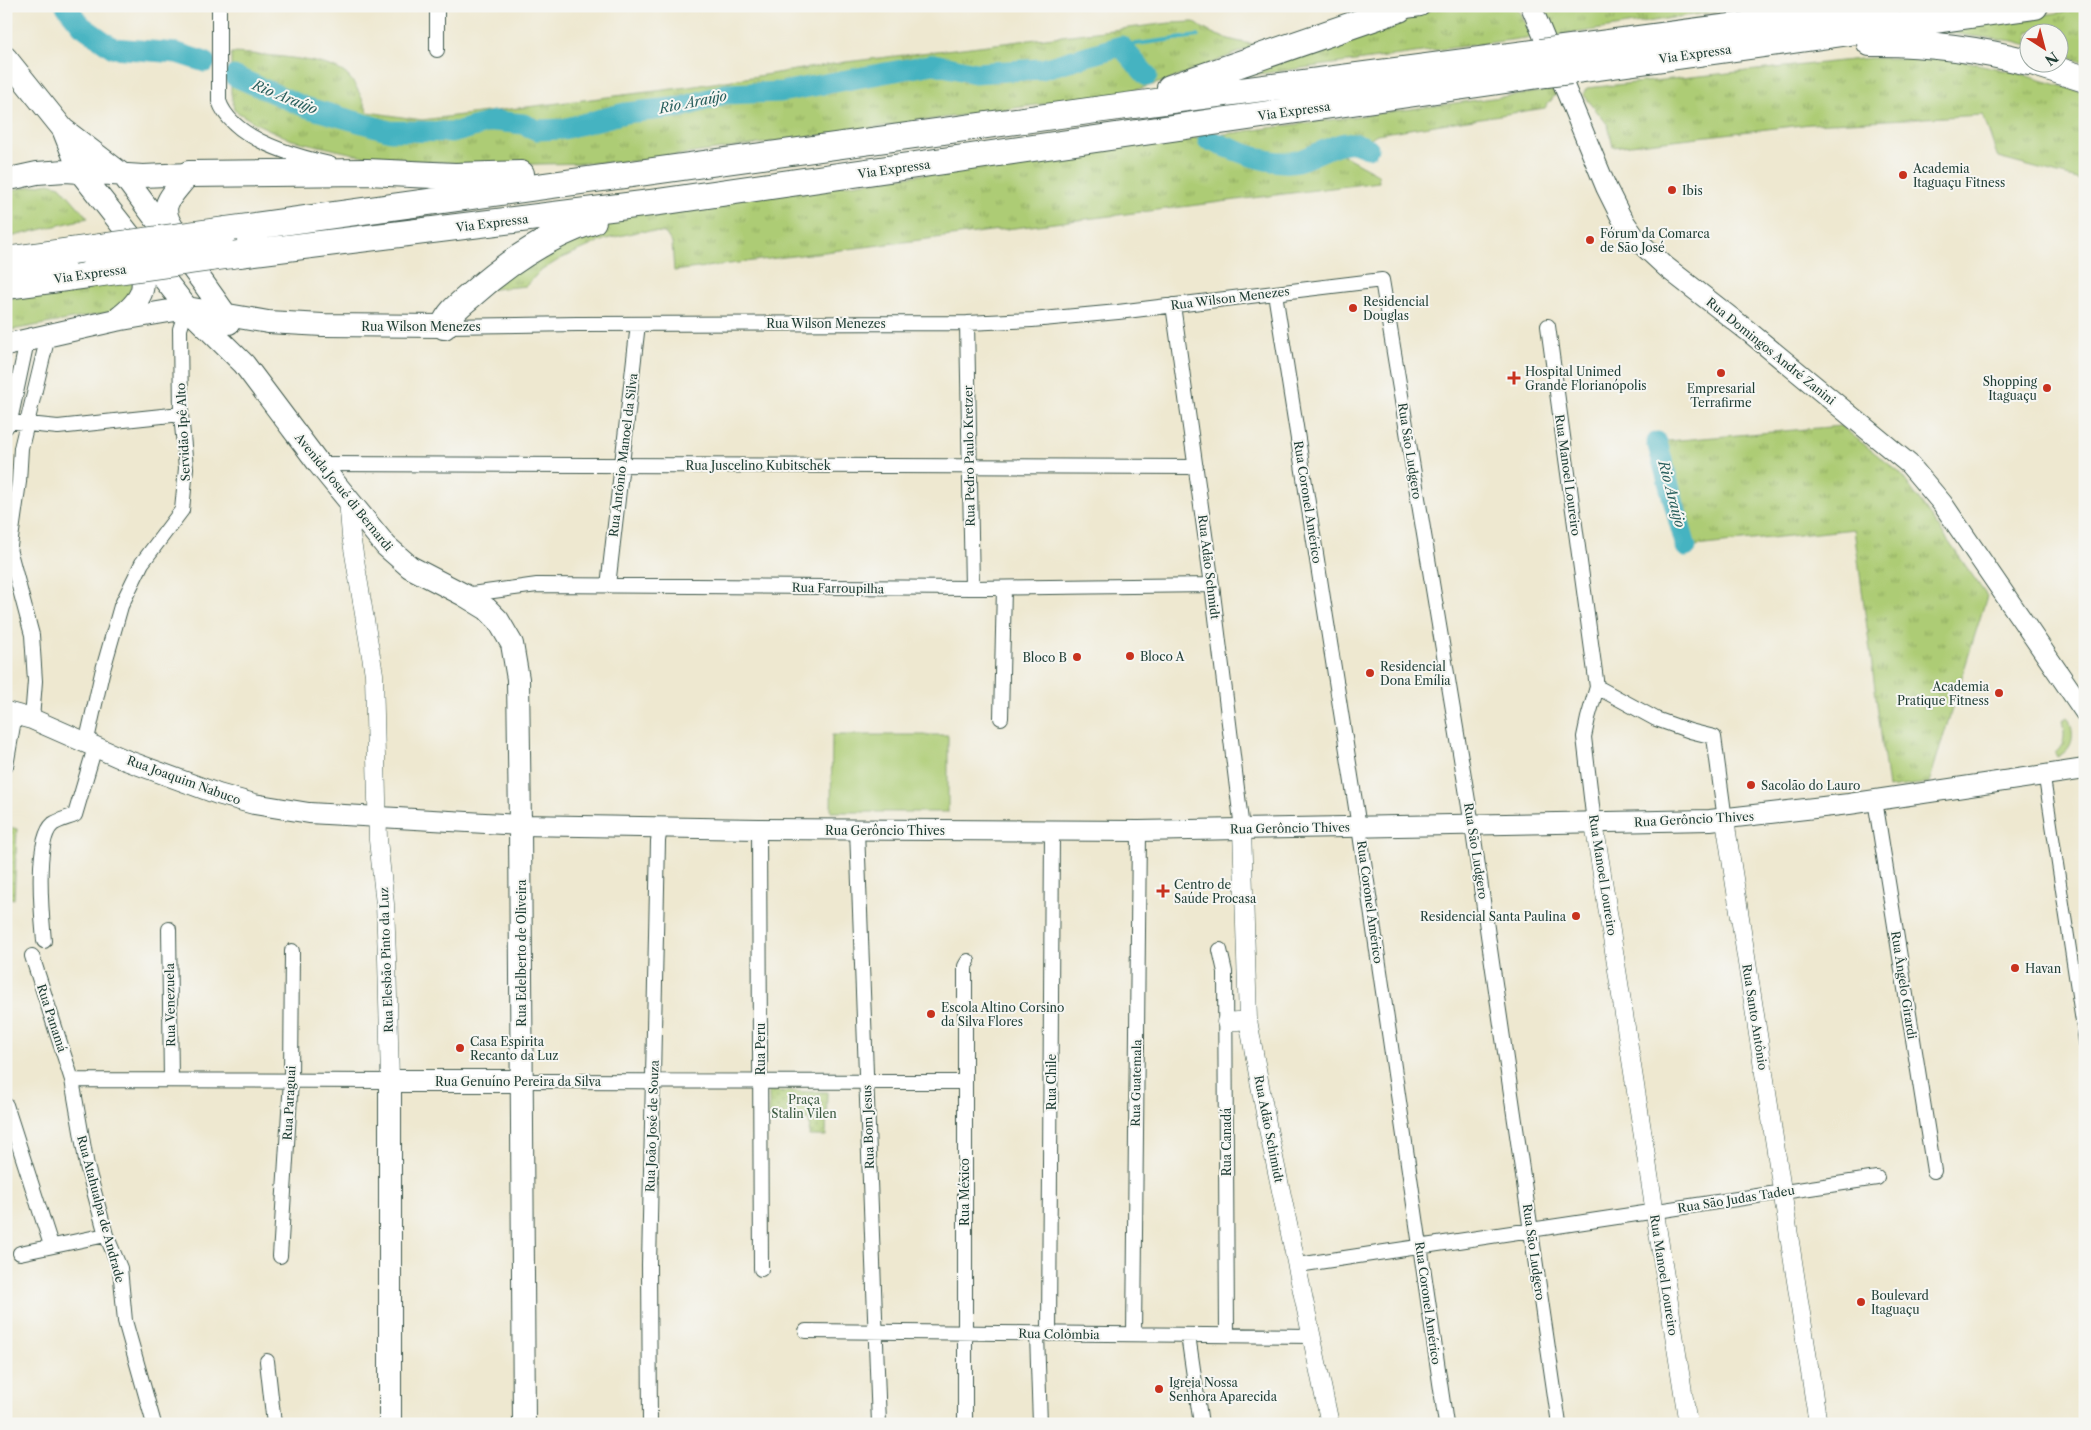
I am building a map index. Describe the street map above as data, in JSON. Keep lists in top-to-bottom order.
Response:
{
  "streets": {
    "highway": ["Via Expressa"],
    "main road": [
      "Rua Wilson Menezes",
      "Rua Domingos André Zanini",
      "Avenida Josué di Bernardi",
      "Rua Joaquim Nabuco",
      "Rua Gerôncio Thives",
      "Rua Edelberto de Oliveira",
      "Rua Elesbão Pinto da Luz",
      "Rua Genuíno Pereira da Silva"
    ],
    "street": [
      "Servidão Ipê Alto",
      "Rua São Ludgero",
      "Rua Antônio Manoel da Silva",
      "Rua Pedro Paulo Kretzer",
      "Rua Juscelino Kubitschek",
      "Rua Manoel Loureiro",
      "Rua Coronel Américo",
      "Rua Adão Schmidt",
      "Rua Farroupilha",
      "Rua Ângelo Girardi",
      "Rua Venezuela",
      "Rua Santo Antônio",
      "Rua Panamá",
      "Rua Peru",
      "Rua Chile",
      "Rua Guatemala",
      "Rua Paraguai",
      "Rua João José de Souza",
      "Rua Bom Jesus",
      "Rua Adão Schimidt",
      "Rua Canadá",
      "Rua México",
      "Rua São Judas Tadeu",
      "Rua Atahualpa de Andrade",
      "Rua Colômbia"
    ]
  },
  "crossings": [
    ["Rua Wilson Menezes", "Servidão Ipê Alto"],
    ["Rua Wilson Menezes", "Rua São Ludgero"],
    ["Rua Wilson Menezes", "Rua Antônio Manoel da Silva"],
    ["Rua Wilson Menezes", "Rua Pedro Paulo Kretzer"],
    ["Rua Wilson Menezes", "Avenida Josué di Bernardi"],
    ["Rua Wilson Menezes", "Rua Coronel Américo"],
    ["Rua Wilson Menezes", "Rua Adão Schmidt"],
    ["Servidão Ipê Alto", "Avenida Josué di Bernardi"],
    ["Servidão Ipê Alto", "Rua Joaquim Nabuco"],
    ["Rua São Ludgero", "Rua Gerôncio Thives"],
    ["Rua São Ludgero", "Rua São Judas Tadeu"],
    ["Rua Antônio Manoel da Silva", "Rua Juscelino Kubitschek"],
    ["Rua Antônio Manoel da Silva", "Rua Farroupilha"],
    ["Rua Pedro Paulo Kretzer", "Rua Juscelino Kubitschek"],
    ["Rua Pedro Paulo Kretzer", "Rua Farroupilha"],
    ["Rua Juscelino Kubitschek", "Avenida Josué di Bernardi"],
    ["Rua Juscelino Kubitschek", "Rua Adão Schmidt"],
    ["Rua Manoel Loureiro", "Rua Gerôncio Thives"],
    ["Rua Manoel Loureiro", "Rua Santo Antônio"],
    ["Rua Manoel Loureiro", "Rua São Judas Tadeu"],
    ["Avenida Josué di Bernardi", "Rua Farroupilha"],
    ["Avenida Josué di Bernardi", "Rua Edelberto de Oliveira"],
    ["Avenida Josué di Bernardi", "Rua Elesbão Pinto da Luz"],
    ["Rua Coronel Américo", "Rua Gerôncio Thives"],
    ["Rua Coronel Américo", "Rua São Judas Tadeu"],
    ["Rua Adão Schmidt", "Rua Farroupilha"],
    ["Rua Adão Schmidt", "Rua Gerôncio Thives"],
    ["Rua Adão Schmidt", "Rua Adão Schimidt"],
    ["Rua Farroupilha", "Rua Edelberto de Oliveira"],
    ["Rua Joaquim Nabuco", "Rua Gerôncio Thives"],
    ["Rua Joaquim Nabuco", "Rua Edelberto de Oliveira"],
    ["Rua Joaquim Nabuco", "Rua Elesbão Pinto da Luz"],
    ["Rua Gerôncio Thives", "Rua Edelberto de Oliveira"],
    ["Rua Gerôncio Thives", "Rua Ângelo Girardi"],
    ["Rua Gerôncio Thives", "Rua Santo Antônio"],
    ["Rua Gerôncio Thives", "Rua Peru"],
    ["Rua Gerôncio Thives", "Rua Chile"],
    ["Rua Gerôncio Thives", "Rua Guatemala"],
    ["Rua Gerôncio Thives", "Rua João José de Souza"],
    ["Rua Gerôncio Thives", "Rua Bom Jesus"],
    ["Rua Gerôncio Thives", "Rua Adão Schimidt"],
    ["Rua Edelberto de Oliveira", "Rua Genuíno Pereira da Silva"],
    ["Rua Elesbão Pinto da Luz", "Rua Genuíno Pereira da Silva"],
    ["Rua Venezuela", "Rua Genuíno Pereira da Silva"],
    ["Rua Santo Antônio", "Rua São Judas Tadeu"],
    ["Rua Panamá", "Rua Genuíno Pereira da Silva"],
    ["Rua Panamá", "Rua Atahualpa de Andrade"],
    ["Rua Peru", "Rua Genuíno Pereira da Silva"],
    ["Rua Genuíno Pereira da Silva", "Rua Paraguai"],
    ["Rua Genuíno Pereira da Silva", "Rua João José de Souza"],
    ["Rua Genuíno Pereira da Silva", "Rua Bom Jesus"],
    ["Rua Genuíno Pereira da Silva", "Rua México"],
    ["Rua Genuíno Pereira da Silva", "Rua Atahualpa de Andrade"],
    ["Rua Chile", "Rua Colômbia"],
    ["Rua Guatemala", "Rua Colômbia"],
    ["Rua Bom Jesus", "Rua Colômbia"],
    ["Rua Adão Schimidt", "Rua São Judas Tadeu"],
    ["Rua Adão Schimidt", "Rua Colômbia"],
    ["Rua Canadá", "Rua Colômbia"],
    ["Rua México", "Rua Colômbia"]
  ],
  "water": ["Rio Araújo"],
  "parks": ["Praça Stalin Vilen"],
  "places": {
    "other": [
      "Academia Itaguaçu Fitness",
      "Ibis",
      "Fórum da Comarca de São José",
      "Residencial Douglas",
      "Empresarial Terrafirme",
      "Shopping Itaguaçu",
      "Bloco A",
      "Bloco B",
      "Residencial Dona Emília",
      "Academia Pratique Fitness",
      "Sacolão do Lauro",
      "Residencial Santa Paulina",
      "Havan",
      "Escola Altino Corsino da Silva Flores",
      "Casa Espirita Recanto da Luz",
      "Boulevard Itaguaçu",
      "Igreja Nossa Senhora Aparecida"
    ],
    "health": ["Hospital Unimed Grande Florianópolis", "Centro de Saúde Procasa"]
  },
  "north": "bottom right"
}
